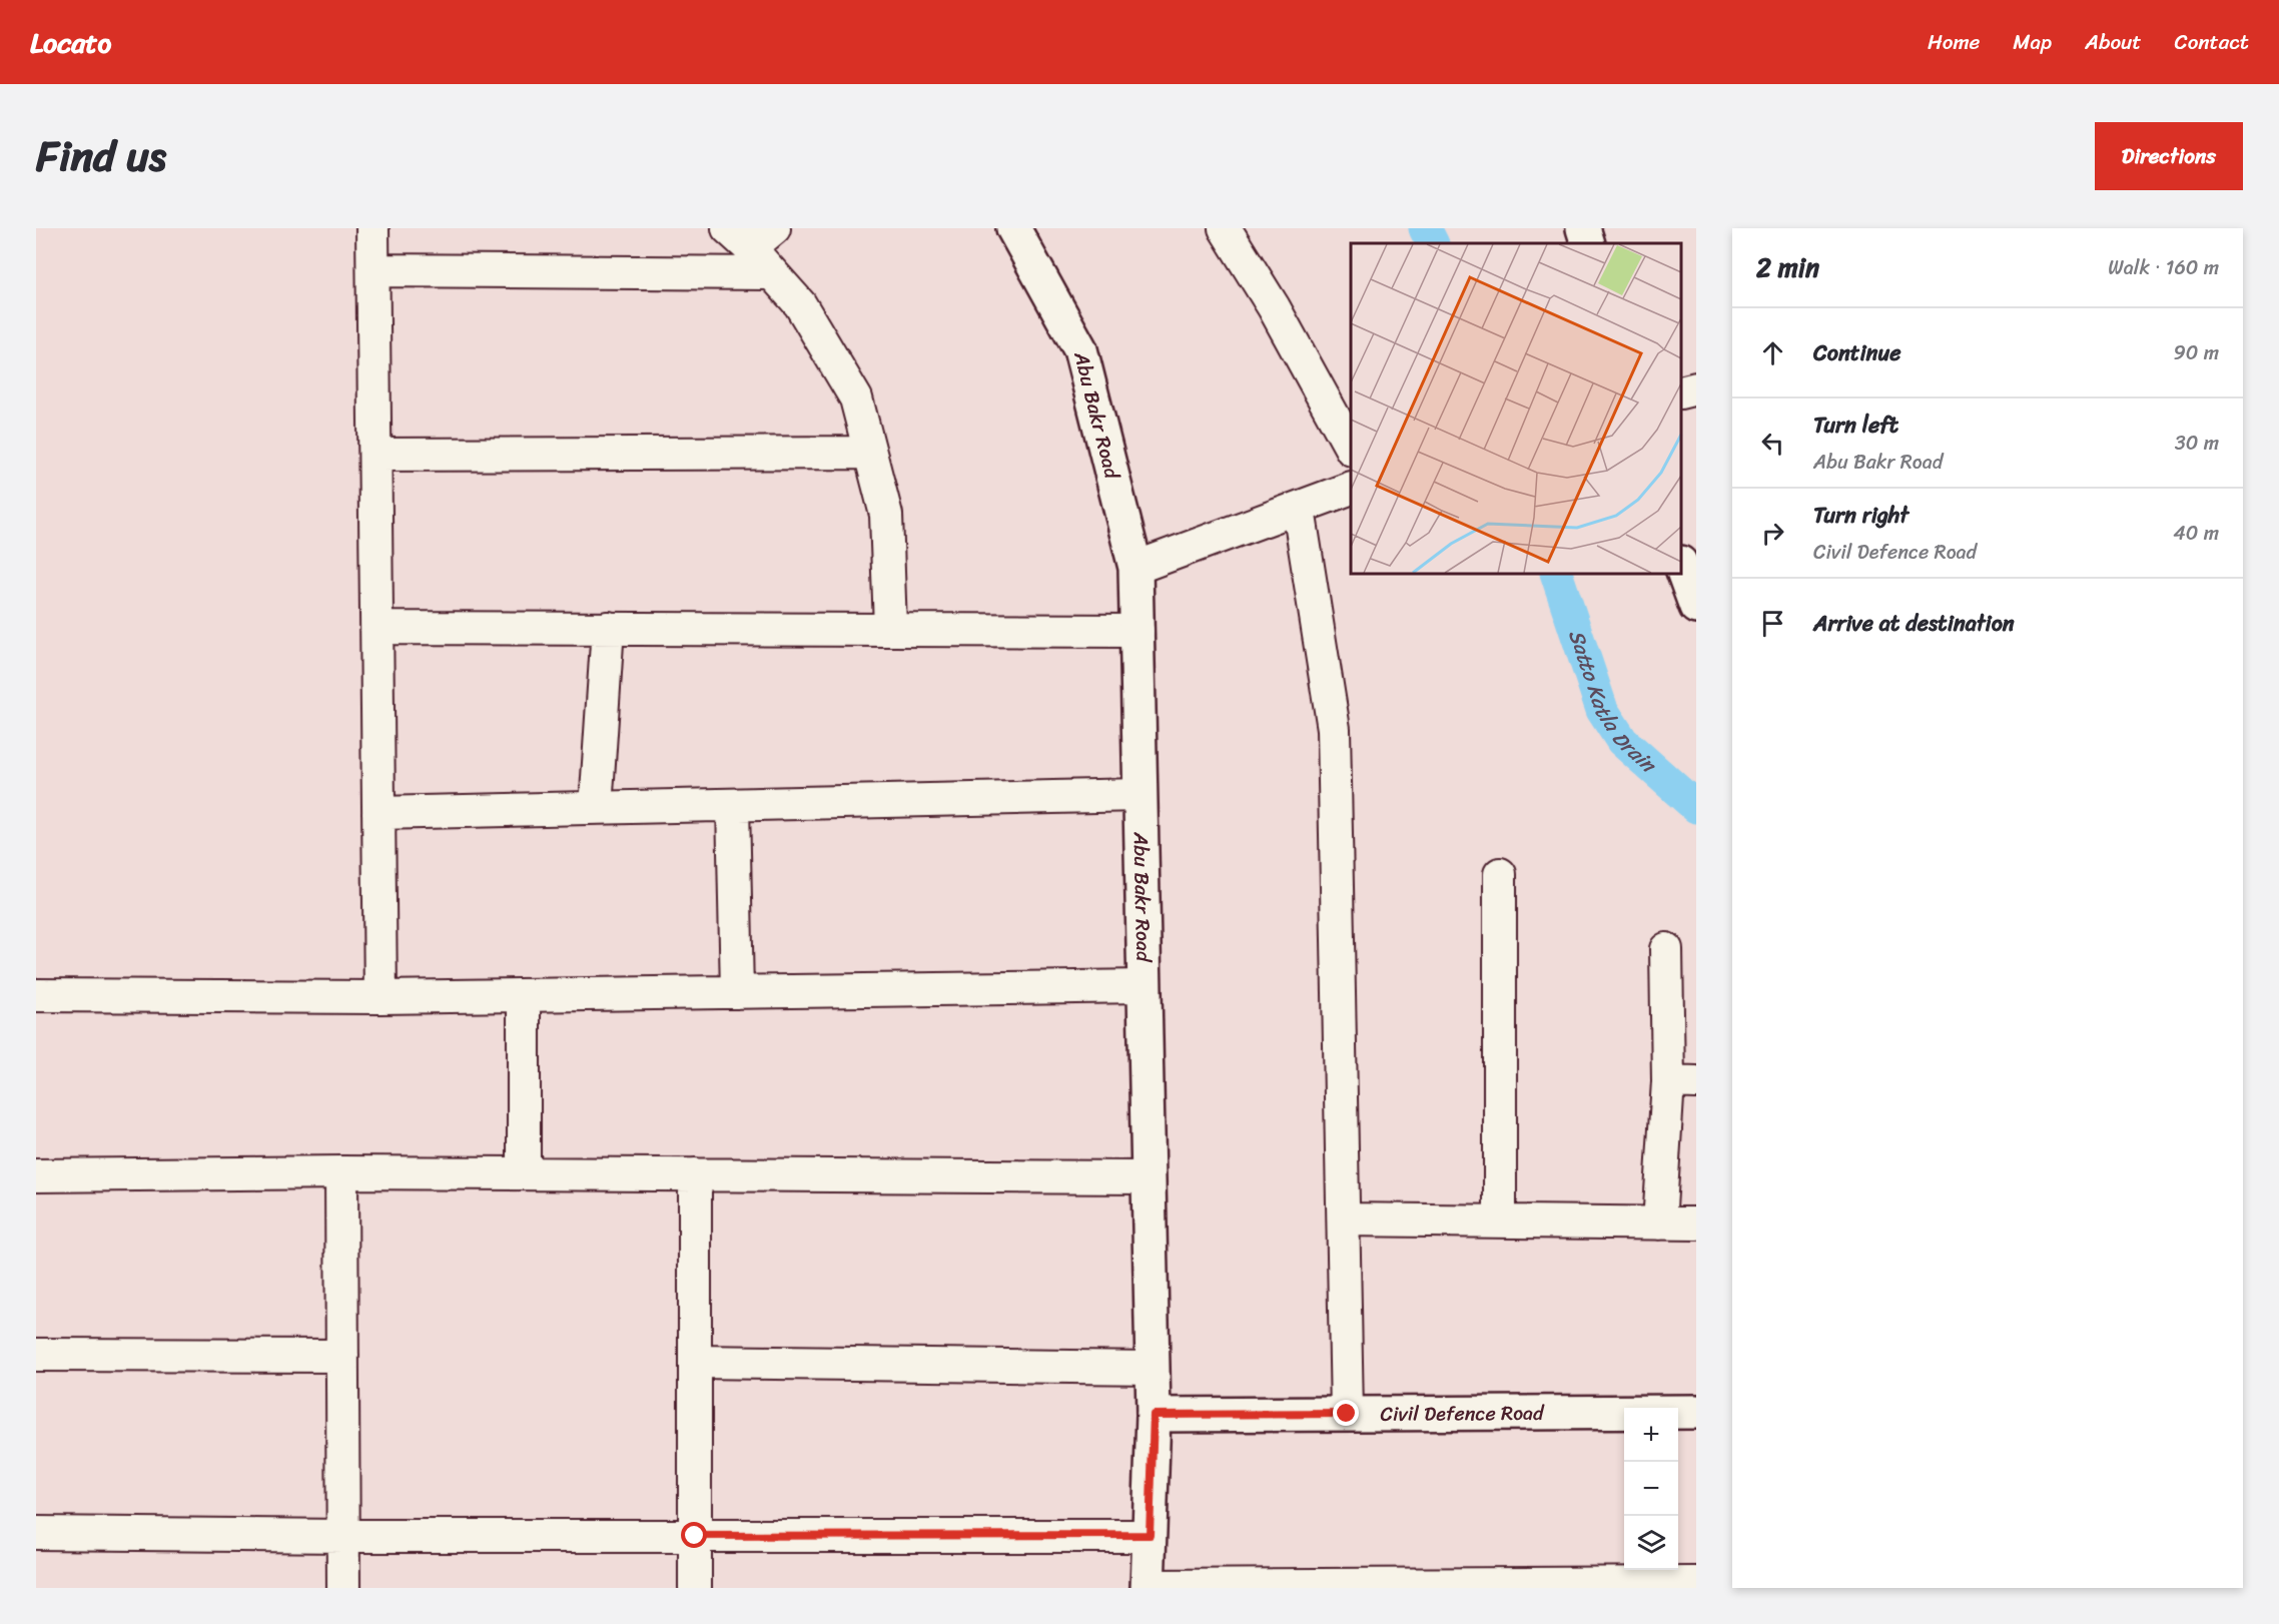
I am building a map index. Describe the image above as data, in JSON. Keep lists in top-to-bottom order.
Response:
{
  "streets": {
    "street": ["Abu Bakr Road", "Civil Defence Road"]
  },
  "crossings": [
    ["Abu Bakr Road", "Civil Defence Road"]
  ],
  "water": ["Satto Katla Drain"],
  "page": {
    "header": "Locato",
    "nav": [
      "Home",
      "Map",
      "About",
      "Contact"
    ],
    "title": "Find us",
    "buttons": "Directions",
    "heading": ["2 min", "Walk · 160 m"],
    "list": [
      ["Continue", "90 m"],
      ["Turn left", "Abu Bakr Road", "30 m"],
      ["Turn right", "Civil Defence Road", "40 m"],
      "Arrive at destination"
    ],
    "map_buttons": ["+", "−"]
  }
}
